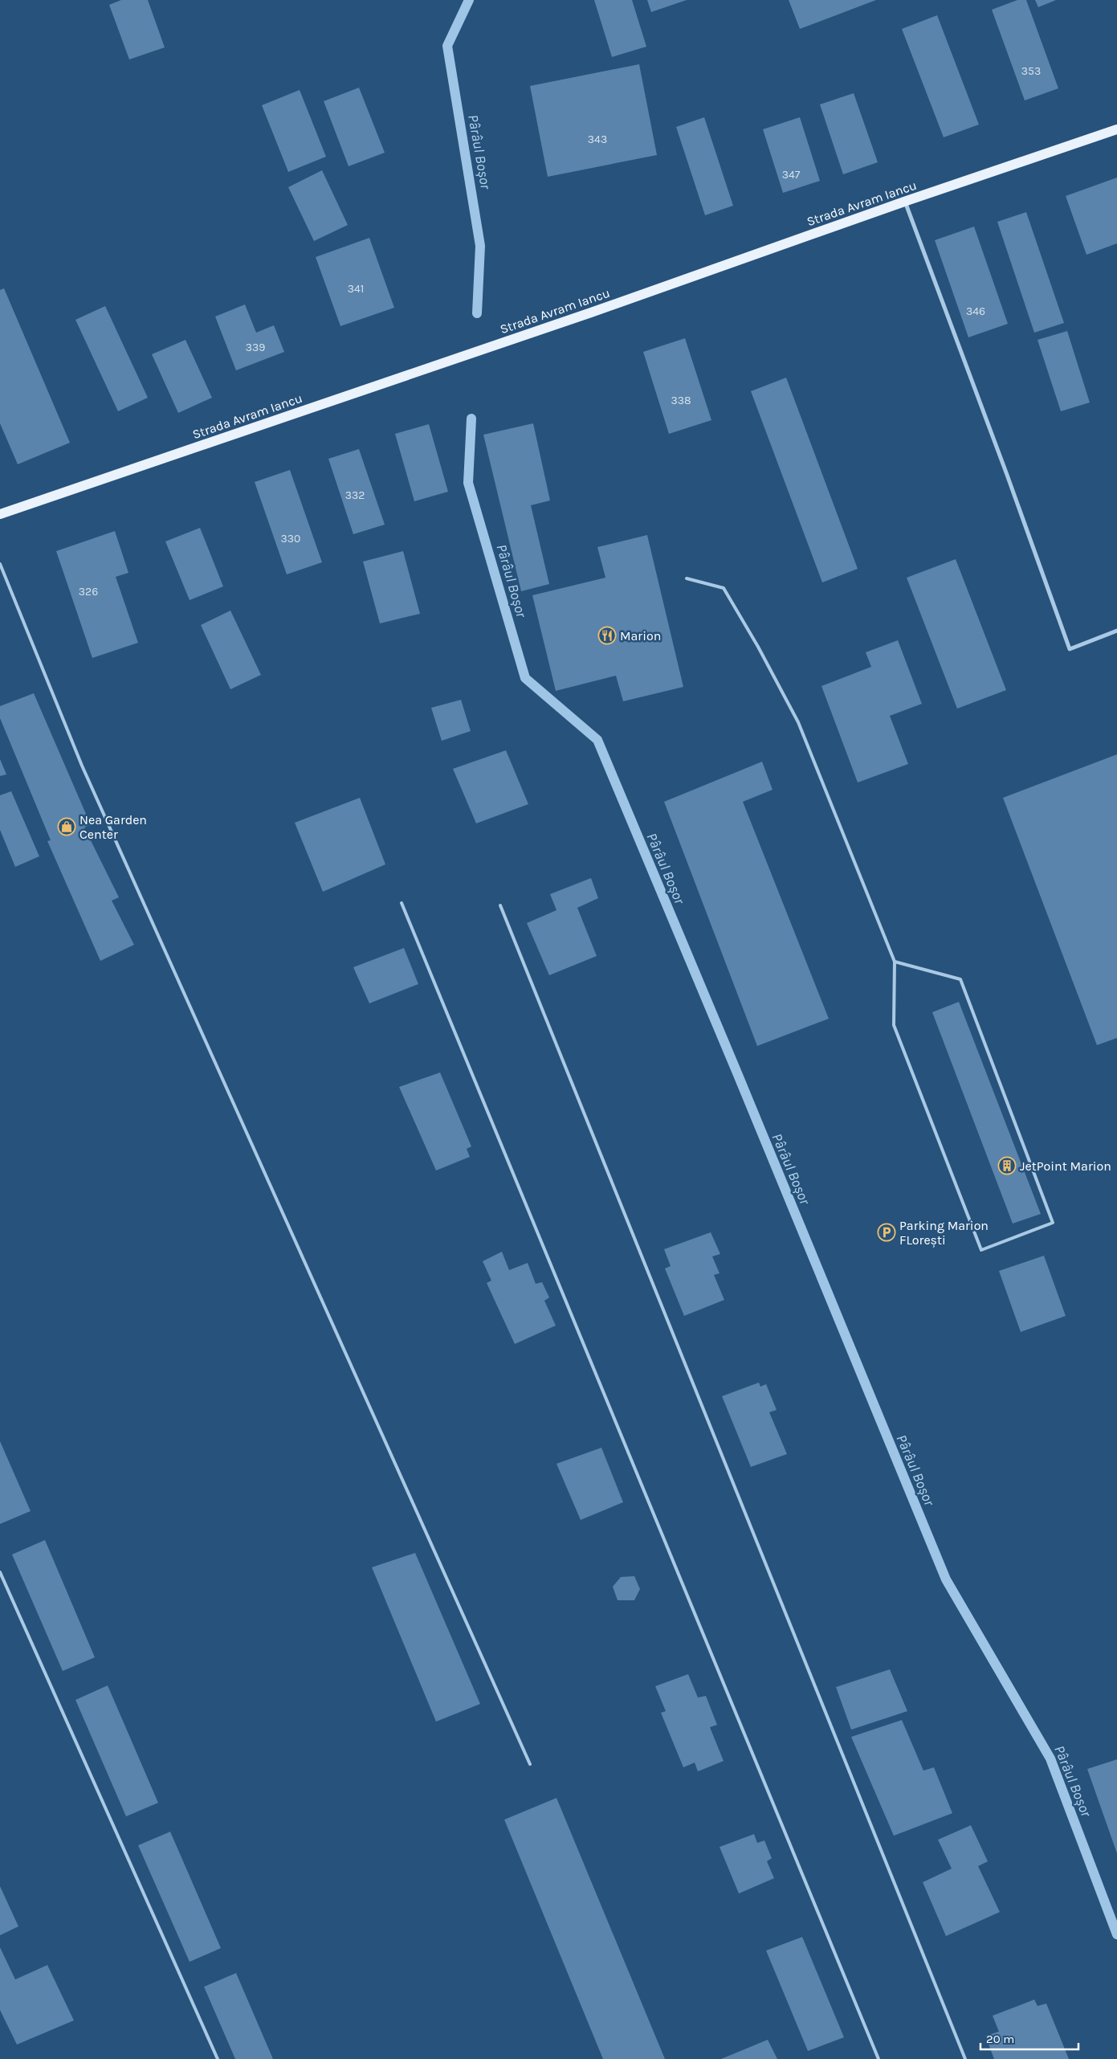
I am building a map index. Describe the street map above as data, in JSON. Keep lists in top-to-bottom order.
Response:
{
  "streets": {
    "main road": ["Strada Avram Iancu"]
  },
  "water": ["Pârâul Boșor"],
  "places": {
    "restaurant": ["Marion"],
    "shop": ["Nea Garden Center"],
    "building": ["JetPoint Marion"],
    "parking": ["Parking Marion FLorești"]
  },
  "house_numbers": [
    "353",
    "343",
    "347",
    "341",
    "346",
    "339",
    "338",
    "332",
    "330",
    "326"
  ],
  "scale_bar": "20 m"
}
